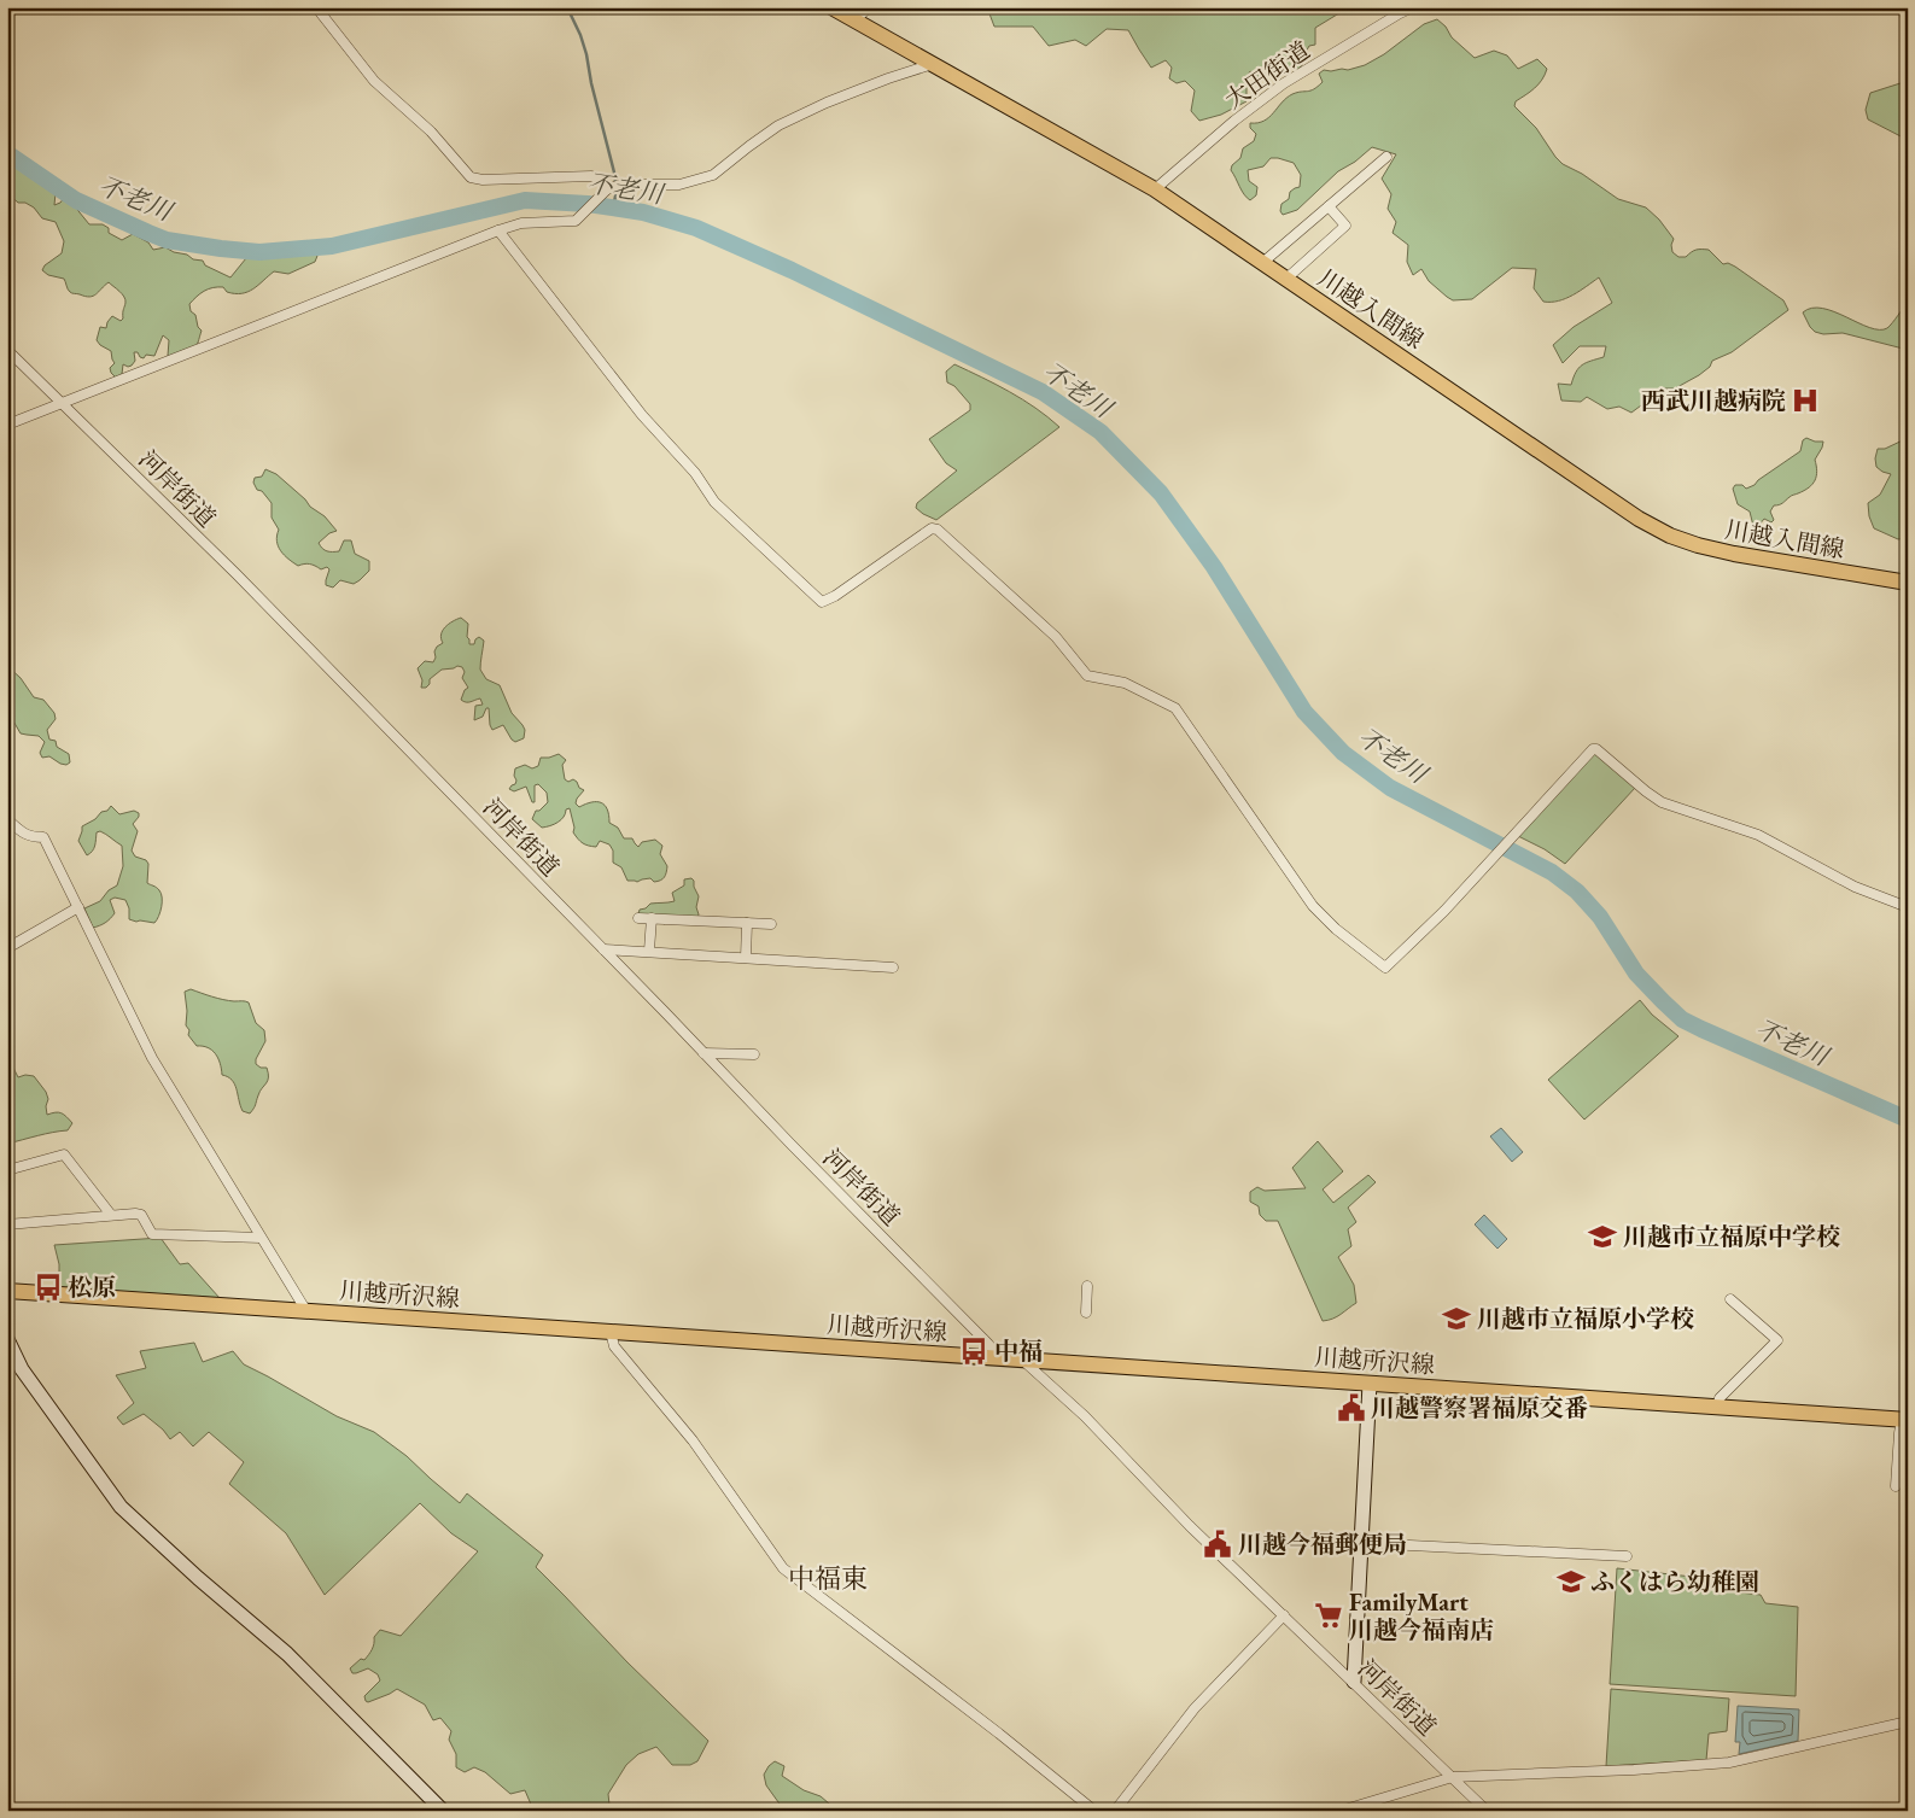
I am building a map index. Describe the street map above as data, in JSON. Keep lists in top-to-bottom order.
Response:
{
  "streets": {
    "main road": ["川越入間線", "川越所沢線"],
    "street": ["大田街道", "河岸街道"]
  },
  "crossings": [
    ["大田街道", "川越入間線"],
    ["河岸街道", "川越所沢線"]
  ],
  "districts": ["中福東"],
  "water": ["不老川"],
  "places": {
    "hospital": ["西武川越病院"],
    "school or university": ["川越市立福原中学校", "川越市立福原小学校", "ふくはら幼稚園"],
    "bus stop": ["松原", "中福"],
    "public building": ["川越警察署福原交番", "川越今福郵便局"],
    "supermarket": ["FamilyMart 川越今福南店"]
  }
}
